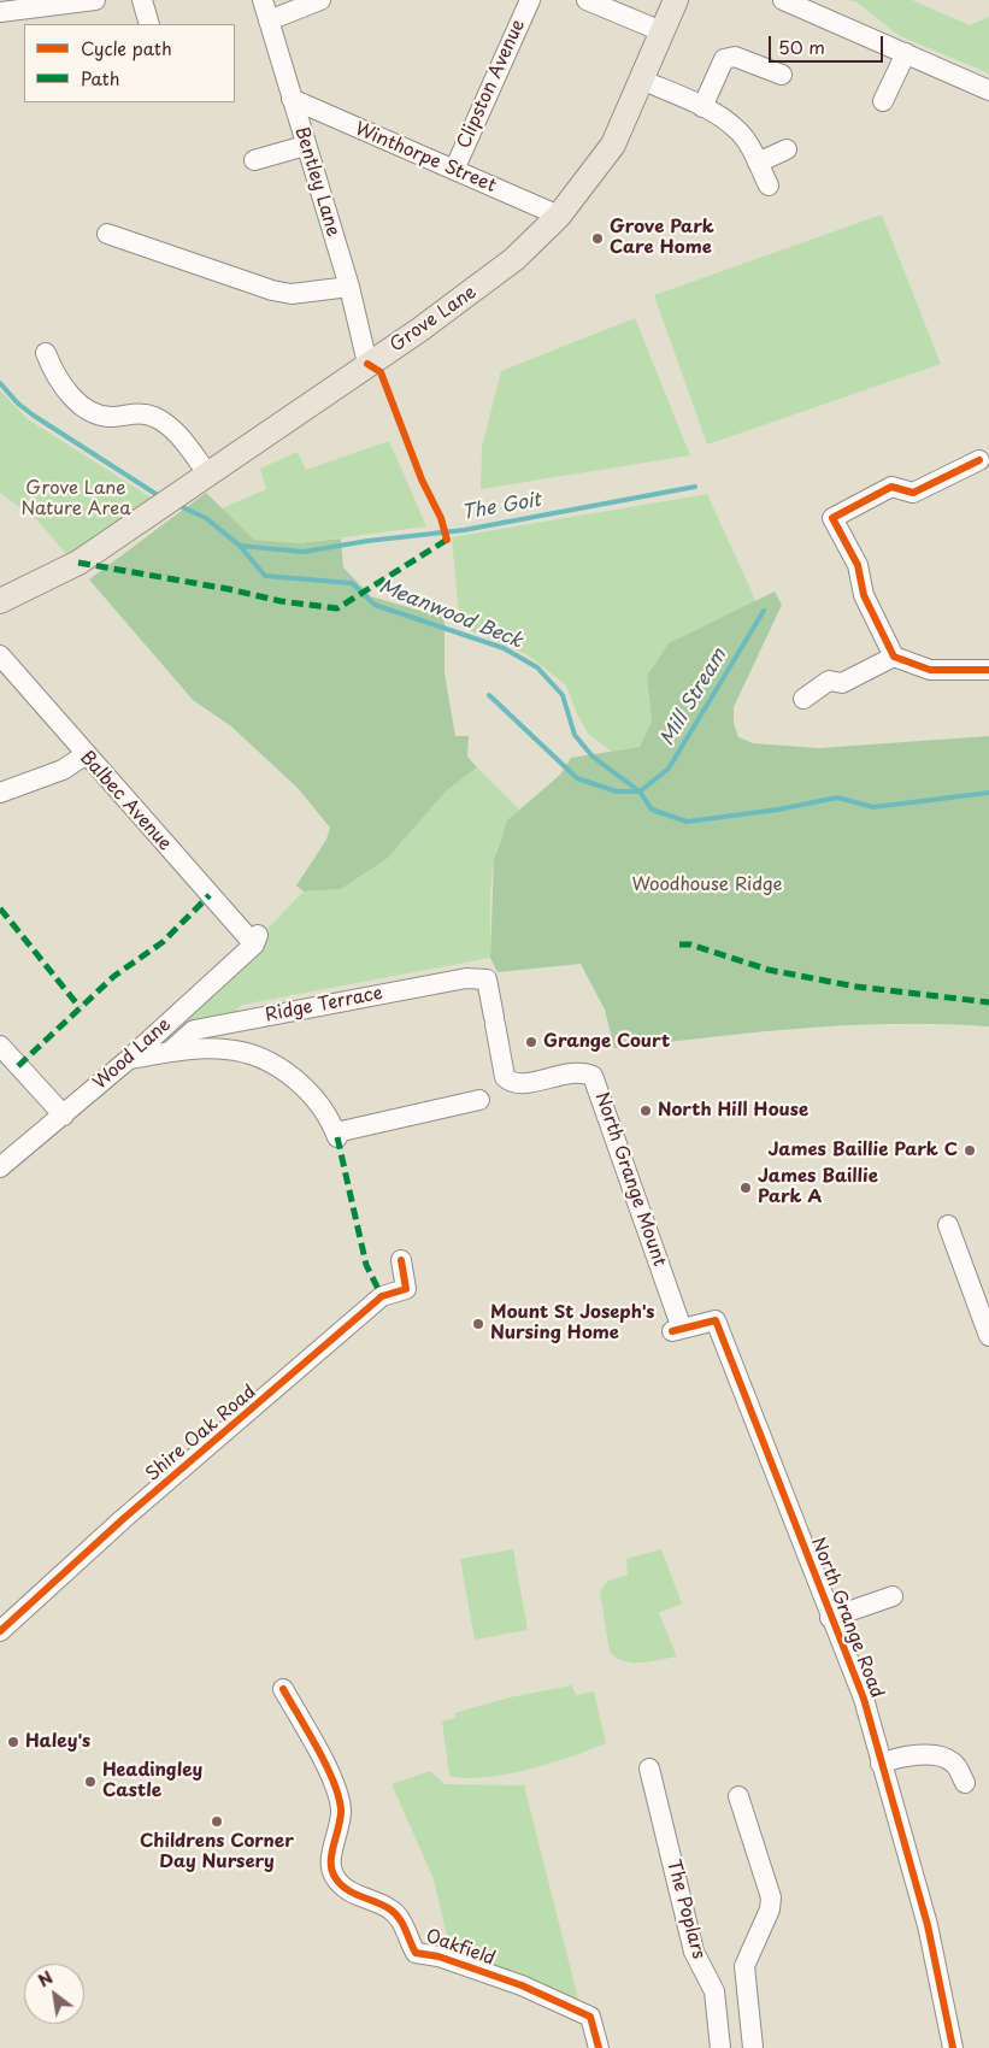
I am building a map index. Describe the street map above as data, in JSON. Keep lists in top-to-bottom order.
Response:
{
  "streets": {
    "main road": ["Grove Lane"],
    "street": [
      "Clipston Avenue",
      "Winthorpe Street",
      "Bentley Lane",
      "Balbec Avenue",
      "Ridge Terrace",
      "Wood Lane",
      "North Grange Mount",
      "Shire Oak Road",
      "North Grange Road",
      "The Poplars",
      "Oakfield"
    ]
  },
  "crossings": [
    ["Clipston Avenue", "Winthorpe Street"],
    ["Winthorpe Street", "Bentley Lane"],
    ["Winthorpe Street", "Grove Lane"],
    ["Bentley Lane", "Grove Lane"],
    ["Balbec Avenue", "Wood Lane"],
    ["Ridge Terrace", "North Grange Mount"],
    ["North Grange Mount", "North Grange Road"]
  ],
  "water": ["The Goit", "Meanwood Beck", "Mill Stream"],
  "parks": ["Grove Lane Nature Area", "Woodhouse Ridge"],
  "places": [
    "Grove Park Care Home",
    "Grange Court",
    "North Hill House",
    "James Baillie Park C",
    "James Baillie Park A",
    "Mount St Joseph's Nursing Home",
    "Haley's",
    "Headingley Castle",
    "Childrens Corner Day Nursery"
  ],
  "legend": ["Cycle path", "Path"],
  "scale_bar": "50 m",
  "north": "top left"
}
